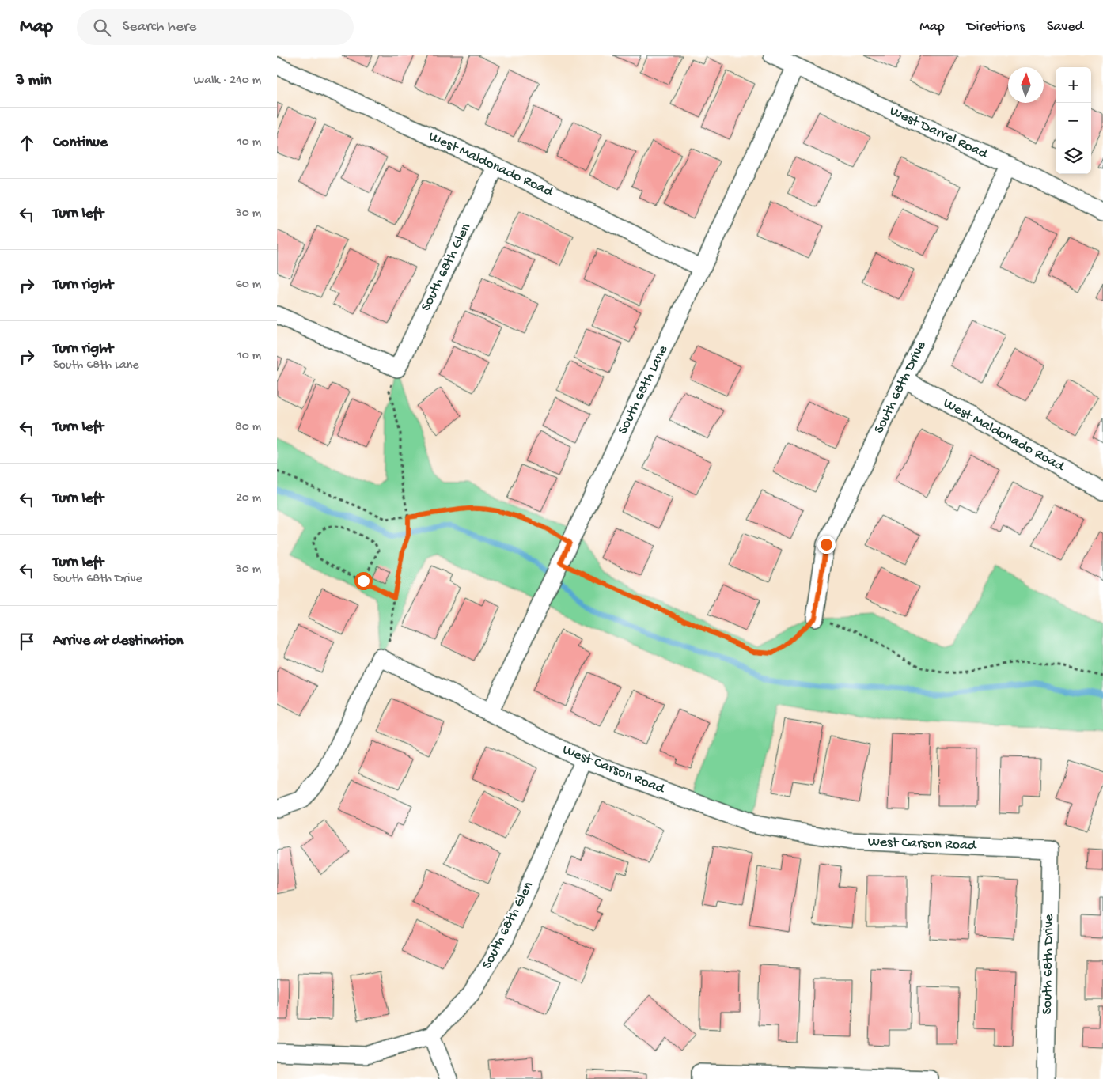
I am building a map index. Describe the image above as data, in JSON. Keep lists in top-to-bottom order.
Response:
{
  "streets": {
    "street": [
      "West Darrel Road",
      "West Maldonado Road",
      "South 68th Glen",
      "South 68th Drive",
      "South 68th Lane",
      "West Carson Road"
    ]
  },
  "crossings": [
    ["West Darrel Road", "South 68th Drive"],
    ["West Darrel Road", "South 68th Lane"],
    ["West Maldonado Road", "South 68th Glen"],
    ["West Maldonado Road", "South 68th Drive"],
    ["West Maldonado Road", "South 68th Lane"],
    ["South 68th Glen", "West Carson Road"],
    ["South 68th Drive", "West Carson Road"],
    ["South 68th Lane", "West Carson Road"]
  ],
  "north": "top",
  "page": {
    "header": "Map",
    "search": "Search here",
    "nav": ["Map", "Directions", "Saved"],
    "heading": ["3 min", "Walk · 240 m"],
    "map_buttons": ["+", "−"],
    "list": [
      ["Continue", "10 m"],
      ["Turn left", "30 m"],
      ["Turn right", "60 m"],
      ["Turn right", "South 68th Lane", "10 m"],
      ["Turn left", "80 m"],
      ["Turn left", "20 m"],
      ["Turn left", "South 68th Drive", "30 m"],
      "Arrive at destination"
    ]
  }
}
